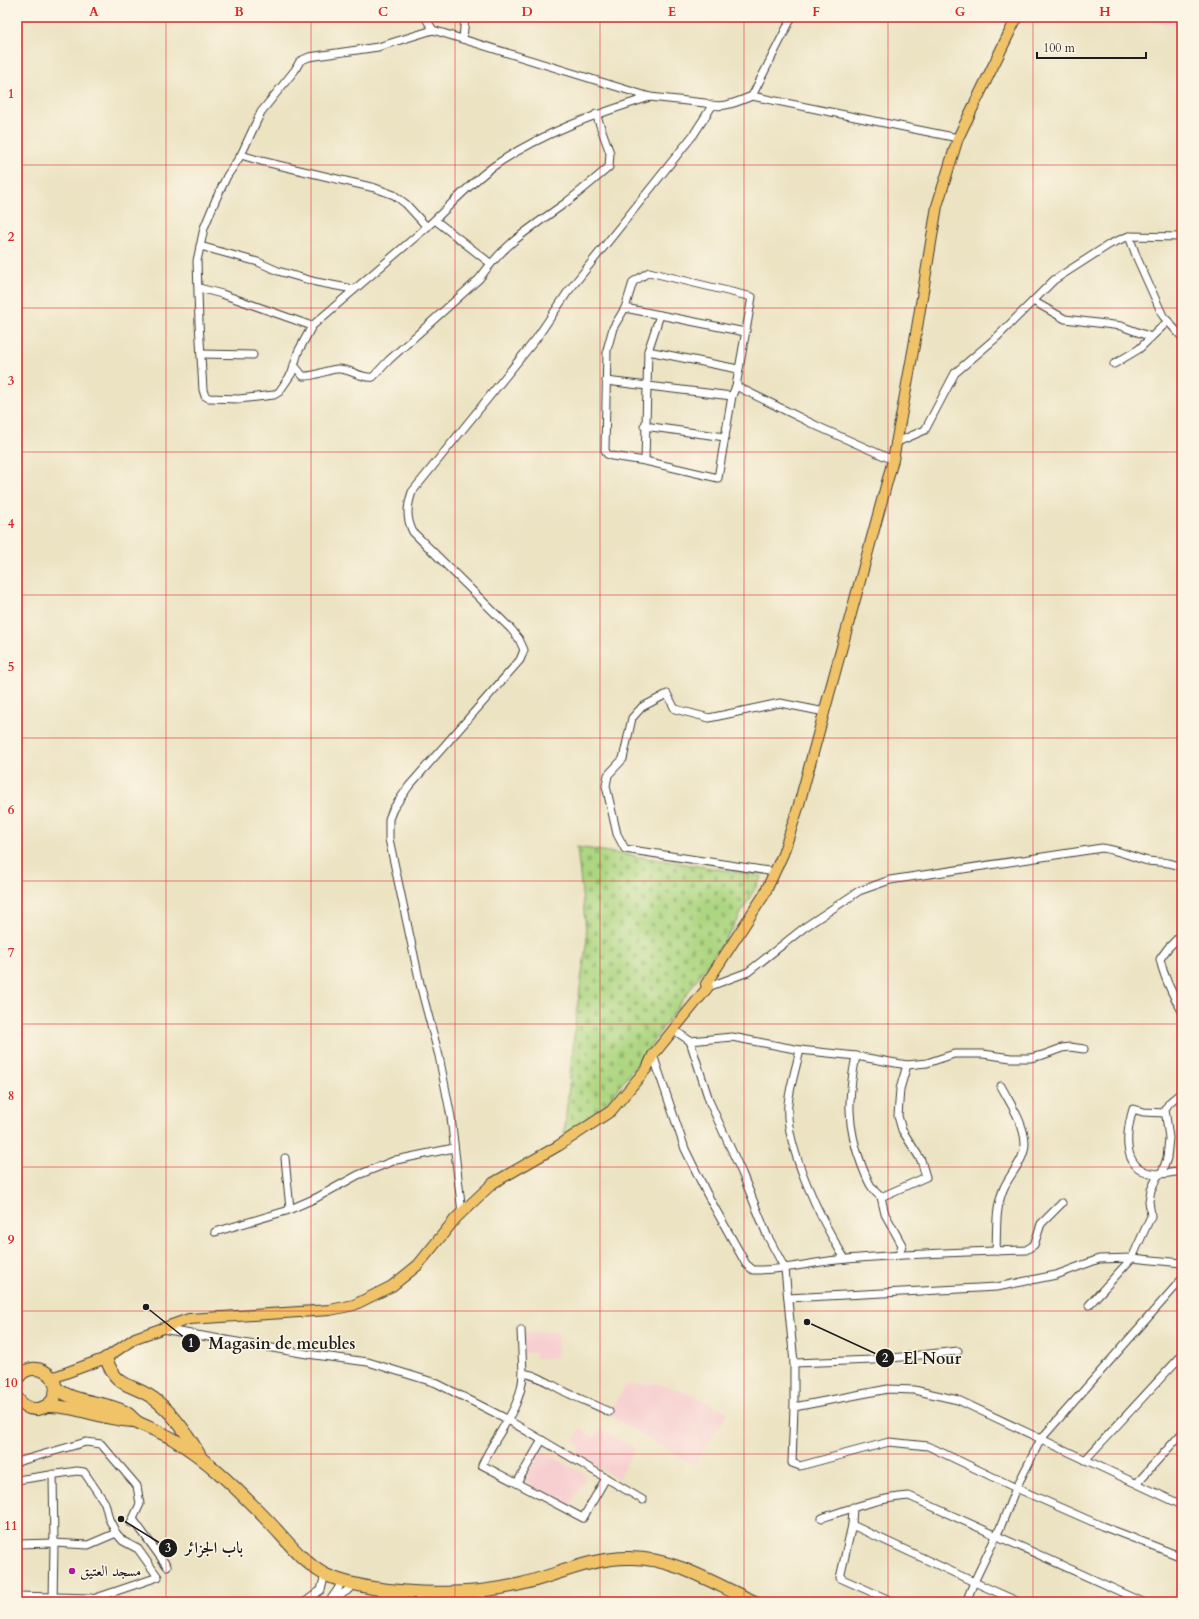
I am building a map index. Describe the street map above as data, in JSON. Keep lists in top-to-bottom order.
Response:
{
  "places": [
    "Magasin de meubles",
    "El Nour",
    "باب الجزائر",
    "مسجد العتيق"
  ],
  "scale_bar": "100 m",
  "grid": {
    "columns": [
      "A",
      "B",
      "C",
      "D",
      "E",
      "F",
      "G",
      "H"
    ],
    "rows": [
      "1",
      "2",
      "3",
      "4",
      "5",
      "6",
      "7",
      "8",
      "9",
      "10",
      "11"
    ]
  }
}
